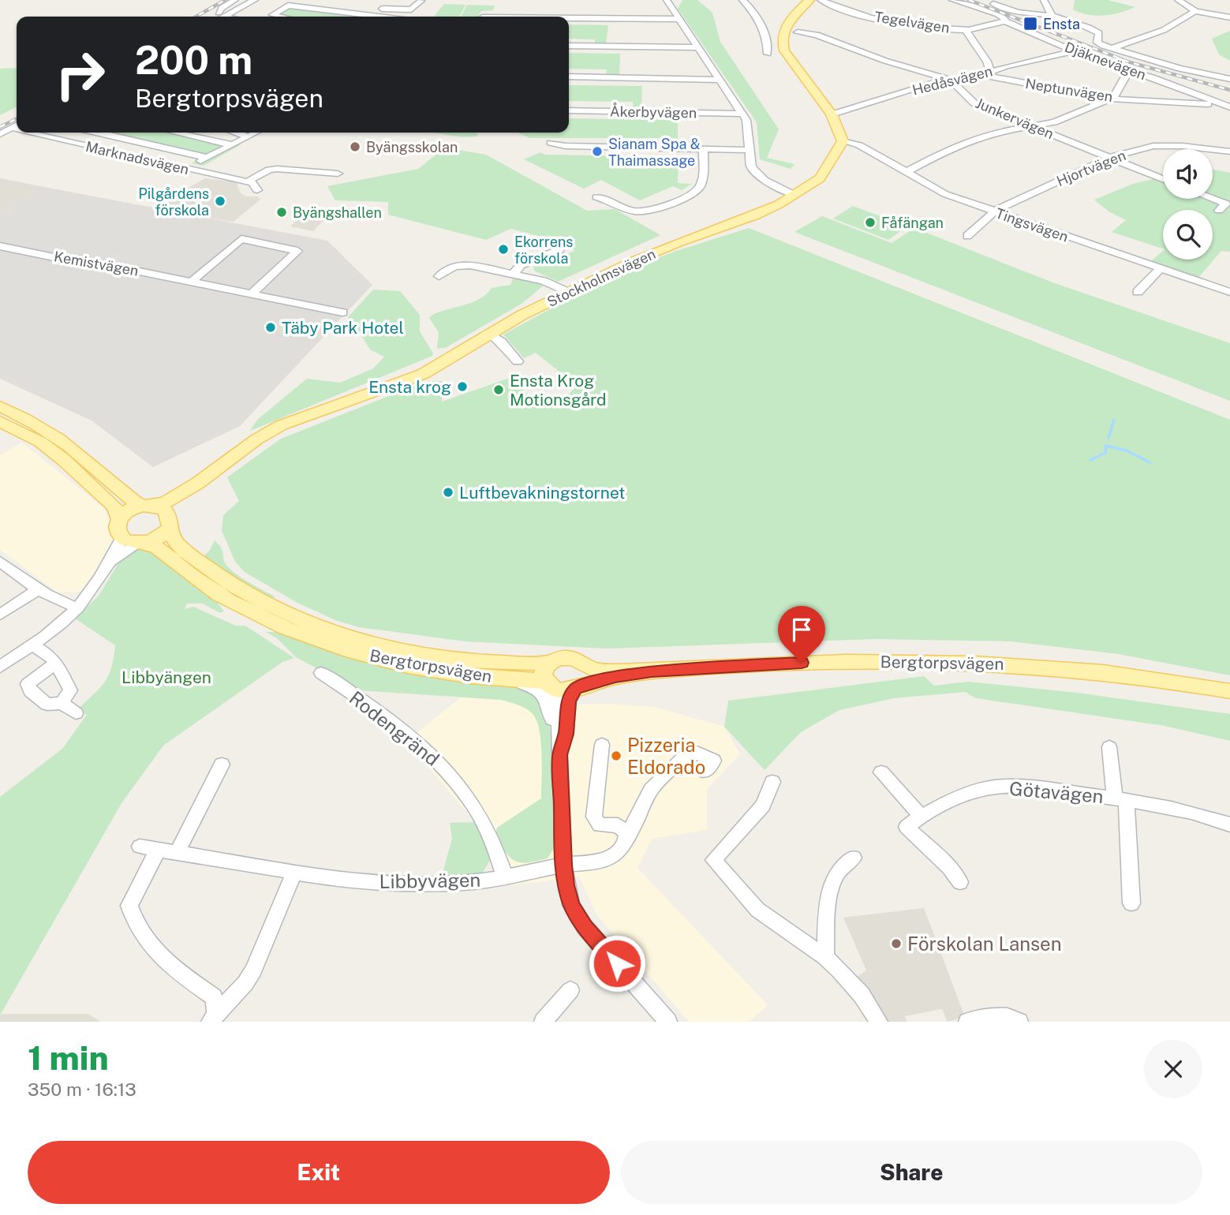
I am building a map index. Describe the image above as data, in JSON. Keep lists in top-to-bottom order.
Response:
{
  "streets": {
    "main road": ["Stockholmsvägen", "Bergtorpsvägen"],
    "street": [
      "Tegelvägen",
      "Djäknevägen",
      "Hedåsvägen",
      "Neptunvägen",
      "Åkerbyvägen",
      "Junkervägen",
      "Marknadsvägen",
      "Hjortvägen",
      "Tingsvägen",
      "Kemistvägen",
      "Rodengränd",
      "Götavägen",
      "Libbyvägen"
    ]
  },
  "crossings": [
    ["Tegelvägen", "Djäknevägen"],
    ["Djäknevägen", "Hedåsvägen"],
    ["Djäknevägen", "Neptunvägen"],
    ["Hedåsvägen", "Neptunvägen"],
    ["Hedåsvägen", "Junkervägen"],
    ["Junkervägen", "Hjortvägen"],
    ["Hjortvägen", "Tingsvägen"],
    ["Tingsvägen", "Stockholmsvägen"],
    ["Stockholmsvägen", "Bergtorpsvägen"],
    ["Rodengränd", "Libbyvägen"]
  ],
  "parks": ["Libbyängen"],
  "places": {
    "transit": ["Ensta"],
    "other": [
      "Byängsskolan",
      "Sianam Spa & Thaimassage",
      "Pilgårdens förskola",
      "Byängshallen",
      "Fåfängan",
      "Ekorrens förskola",
      "Täby Park Hotel",
      "Ensta krog",
      "Ensta Krog Motionsgård",
      "Luftbevakningstornet",
      "Pizzeria Eldorado",
      "Förskolan Lansen"
    ]
  },
  "page": {
    "turn": ["200 m", "Bergtorpsvägen"],
    "heading": ["1 min", "350 m · 16:13"],
    "buttons": ["Exit", "Share"]
  }
}
